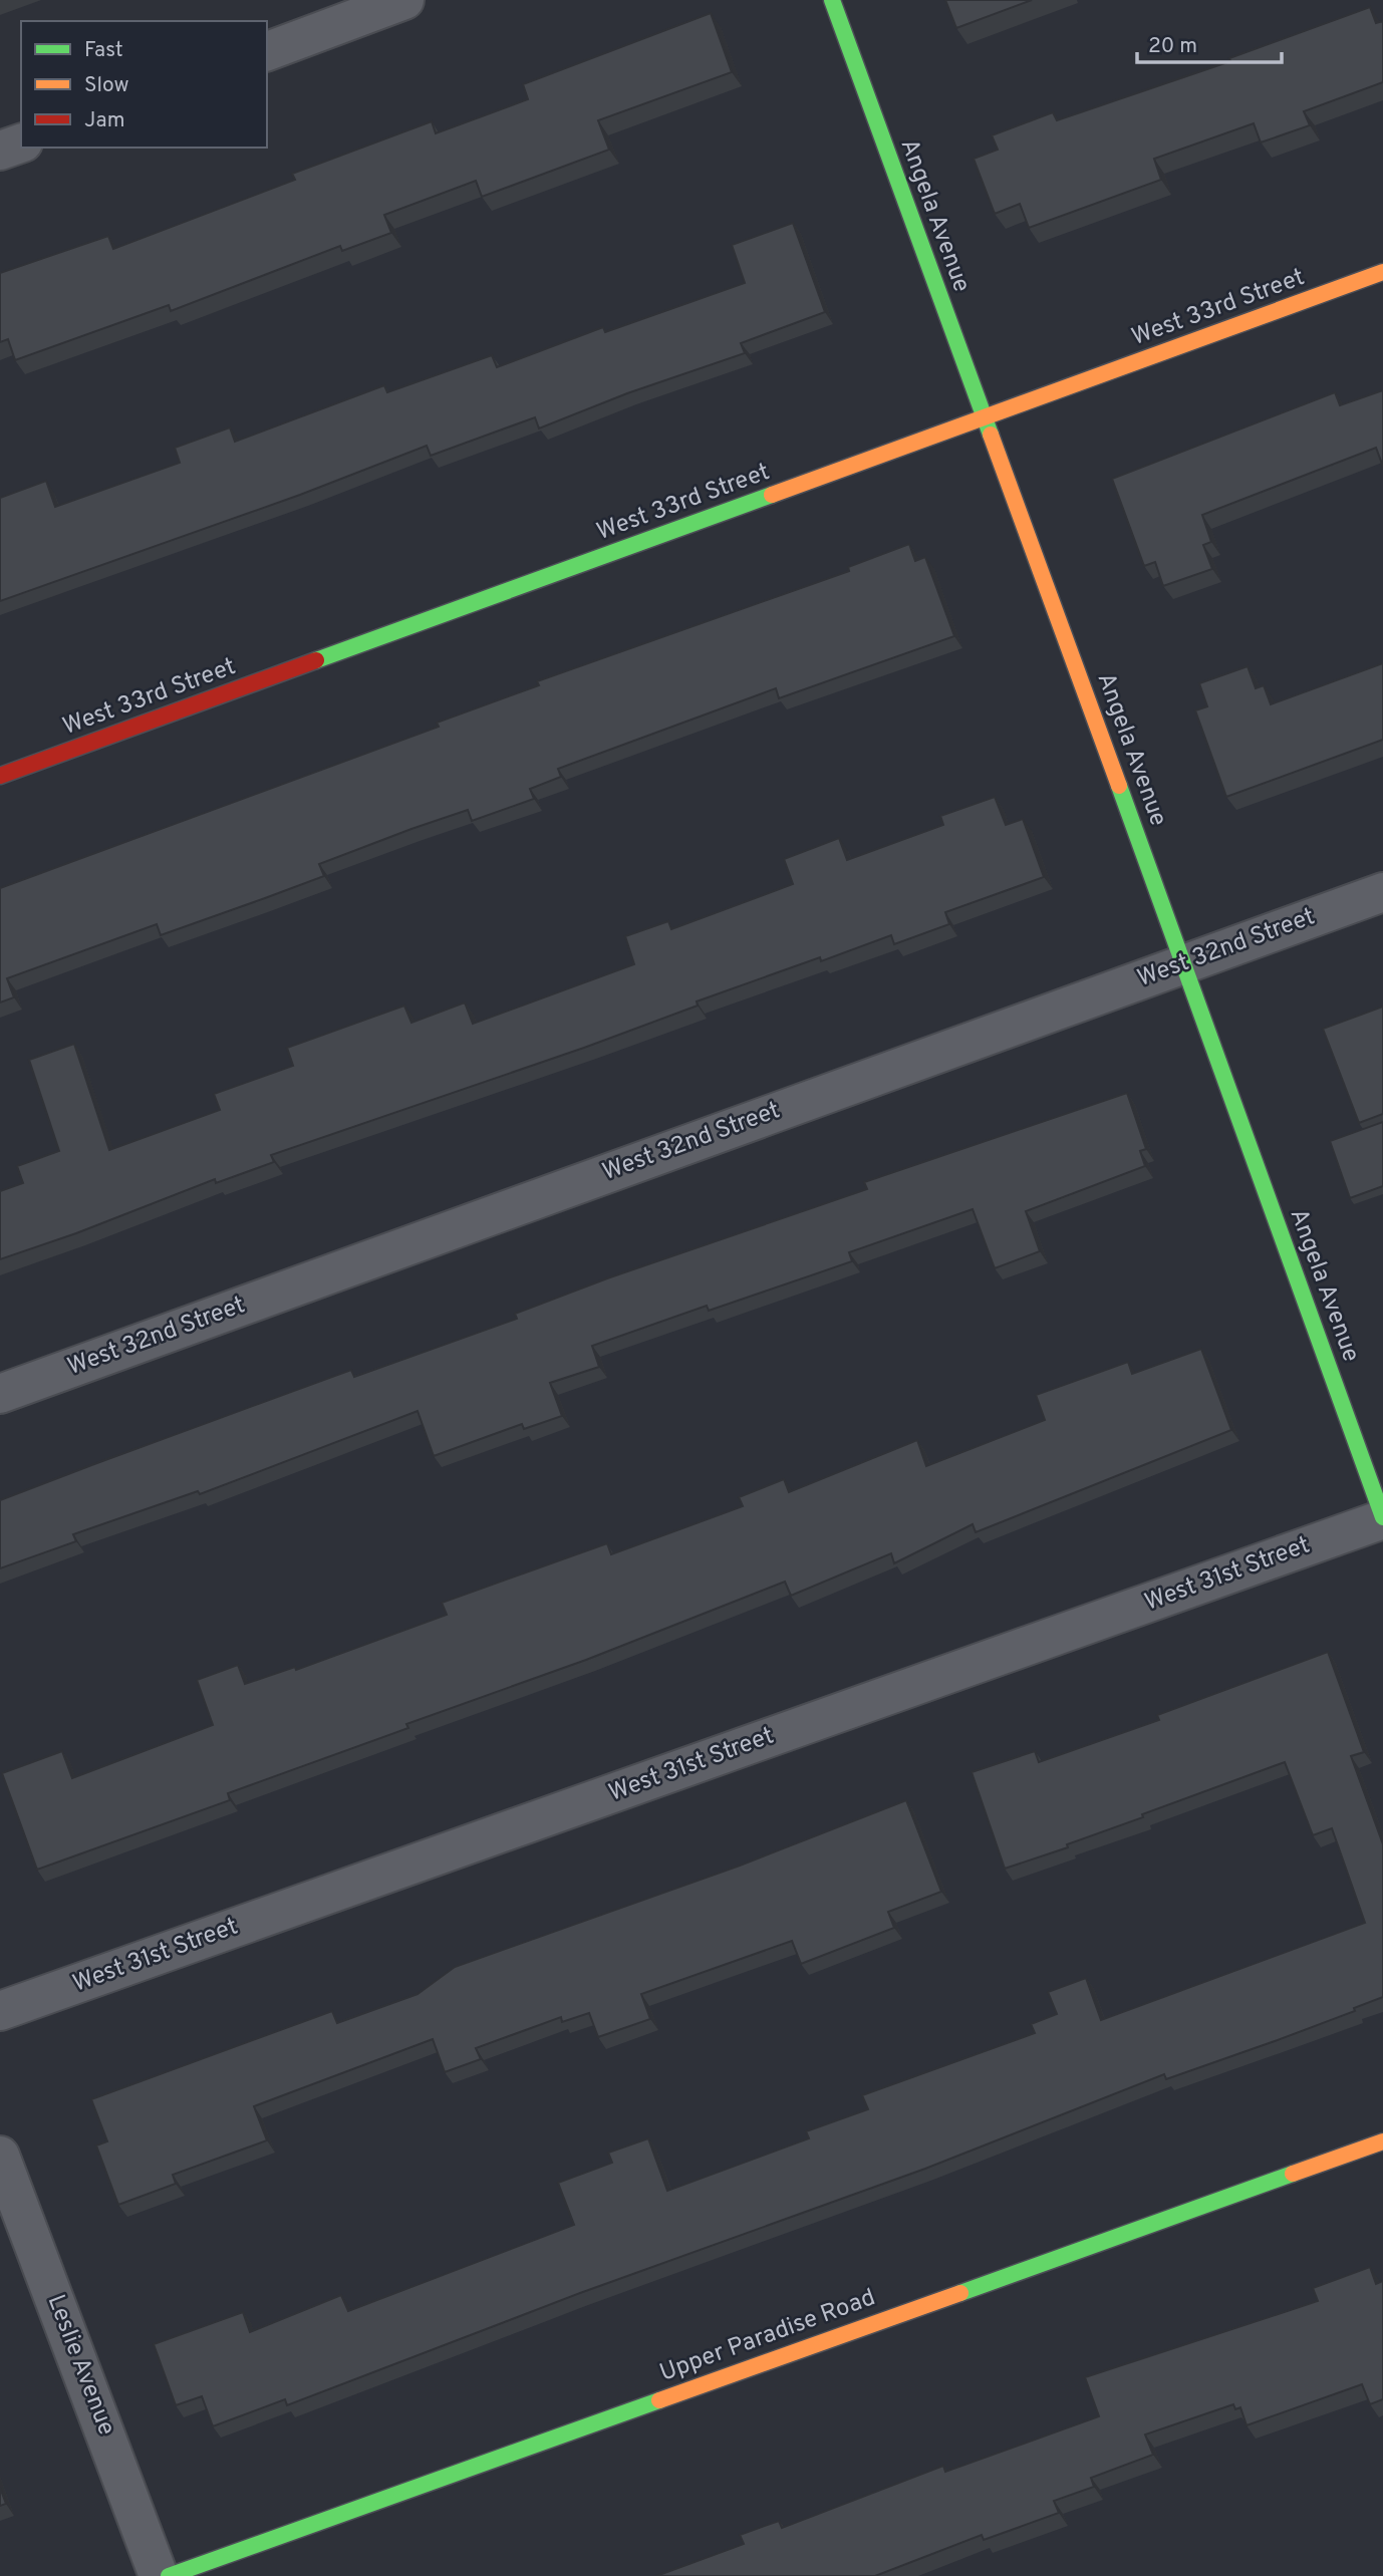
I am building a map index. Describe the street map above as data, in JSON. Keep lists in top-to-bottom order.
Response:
{
  "streets": {
    "street": [
      "Angela Avenue",
      "West 33rd Street",
      "West 32nd Street",
      "West 31st Street",
      "Upper Paradise Road",
      "Leslie Avenue"
    ]
  },
  "crossings": [
    ["Angela Avenue", "West 33rd Street"],
    ["Angela Avenue", "West 32nd Street"],
    ["Angela Avenue", "West 31st Street"]
  ],
  "legend": ["Fast", "Slow", "Jam"],
  "scale_bar": "20 m"
}
